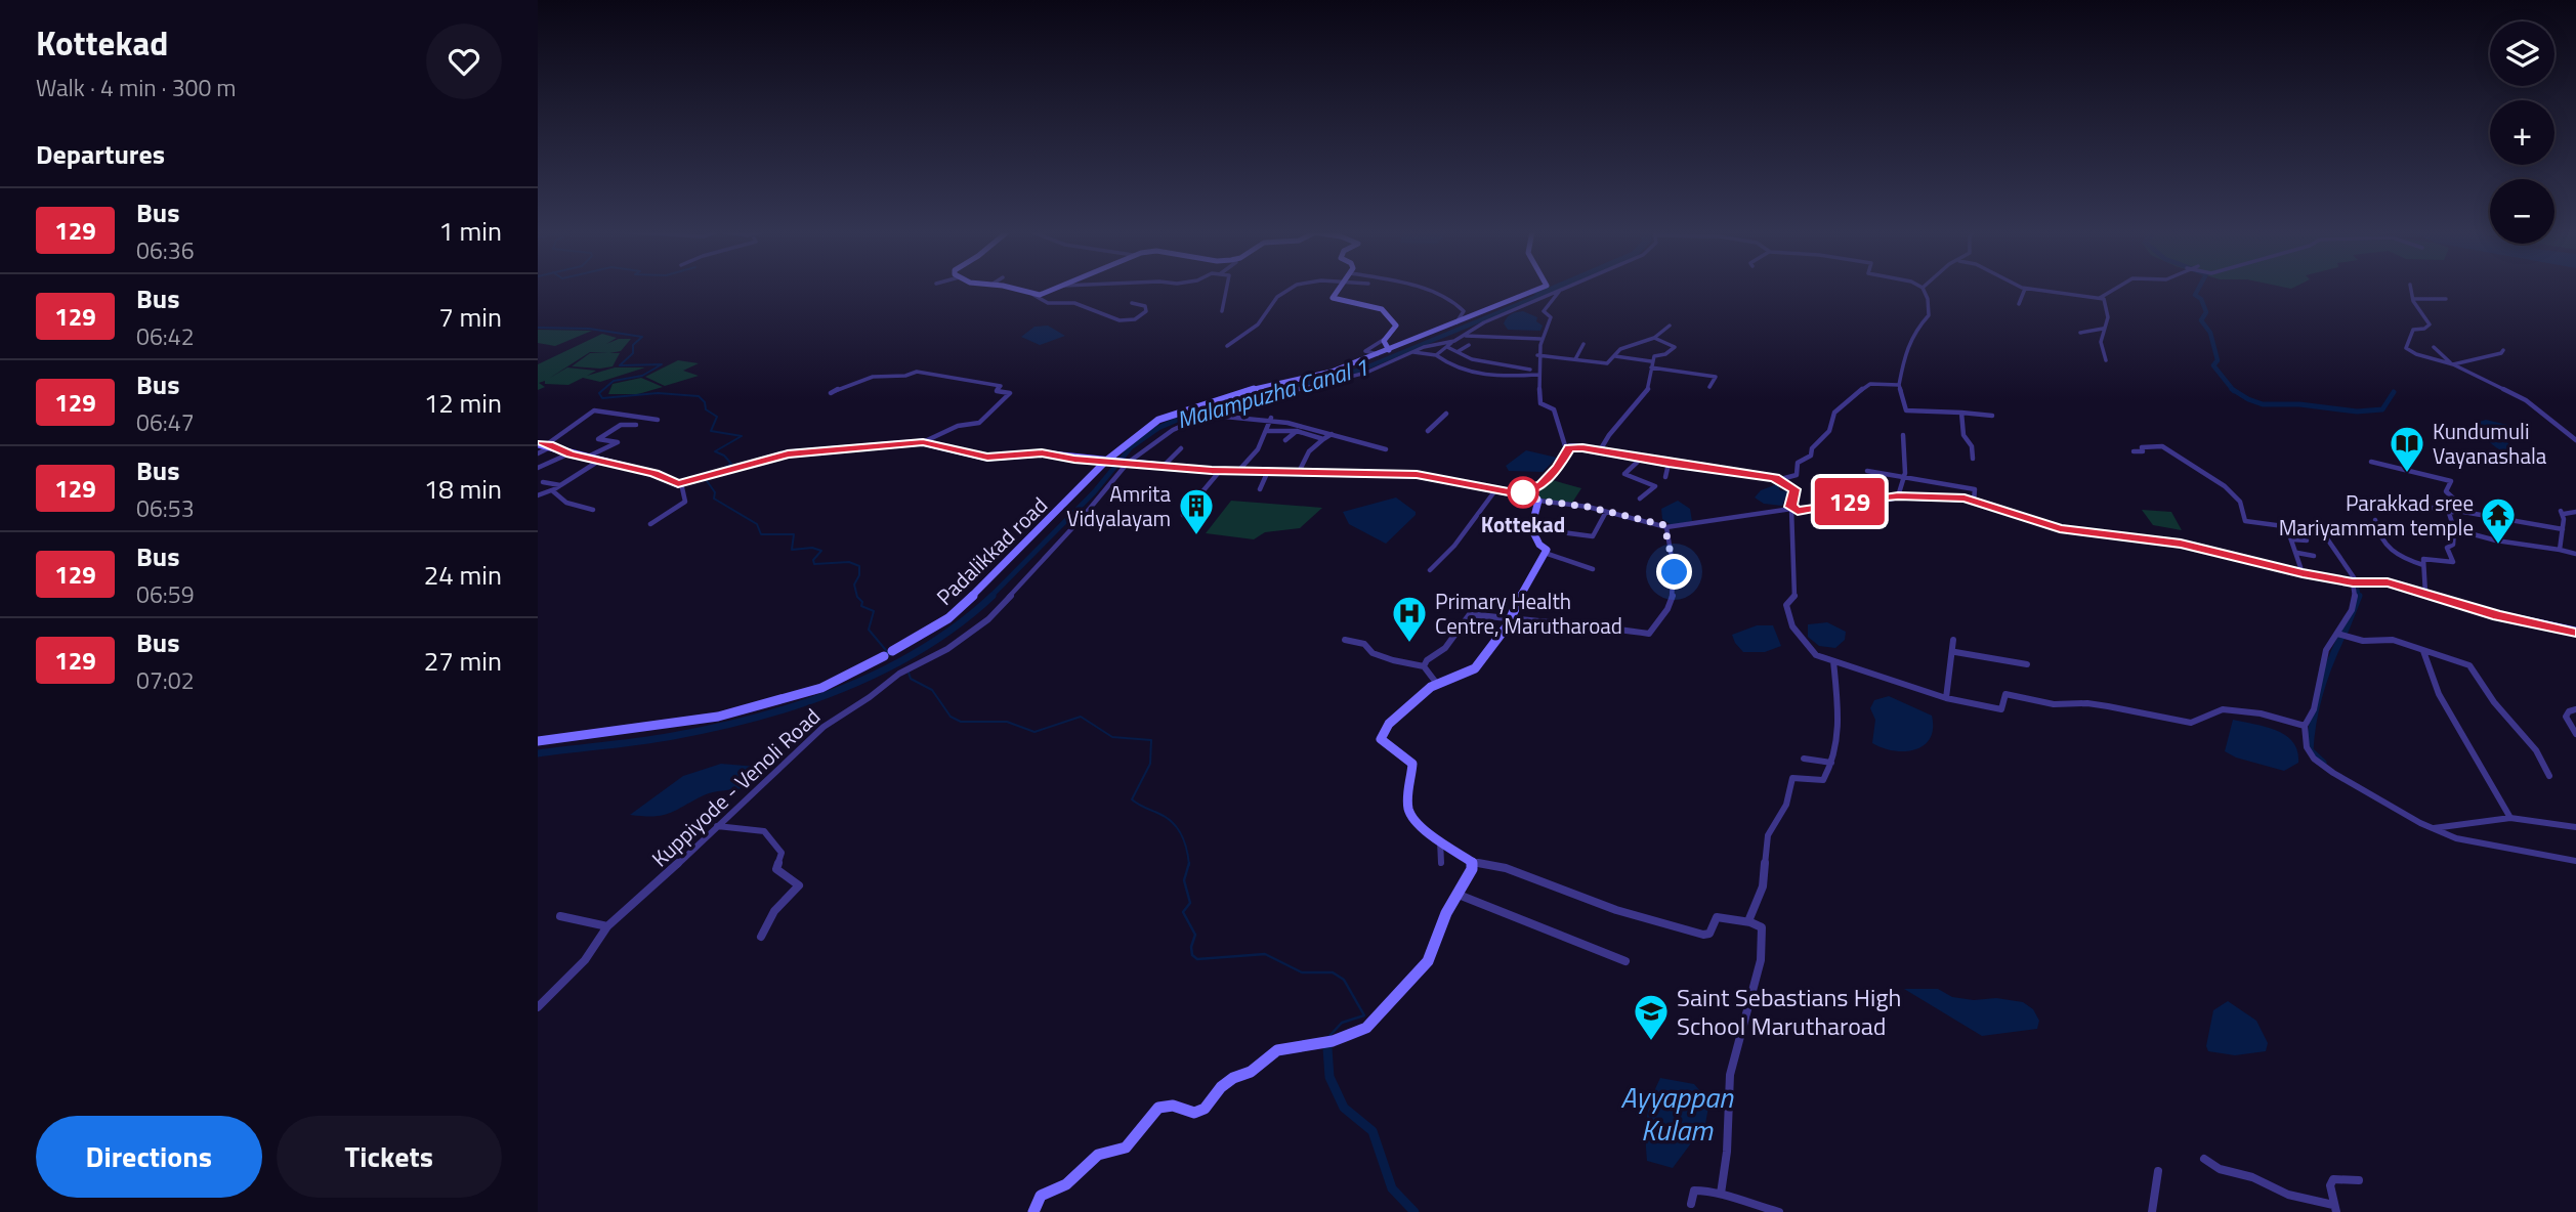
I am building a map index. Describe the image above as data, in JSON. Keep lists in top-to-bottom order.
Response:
{
  "streets": {
    "street": ["Padalikkad road", "Kuppiyode - Venoli Road"]
  },
  "water": ["Malampuzha Canal 1", "Ayyappan Kulam"],
  "places": {
    "library": ["Kundumuli Vayanashala"],
    "other": ["Kottekad"],
    "building": ["Amrita Vidyalayam"],
    "temple": ["Parakkad sree Mariyammam temple"],
    "hospital": ["Primary Health Centre, Marutharoad"],
    "school or university": ["Saint Sebastians High School Marutharoad"]
  },
  "lines": ["bus line 129"],
  "page": {
    "heading": [
      ["Kottekad", "Walk · 4 min · 300 m"],
      "Departures"
    ],
    "on_map": "129",
    "map_buttons": ["+", "−"],
    "list": [
      {
        "mark": "129",
        "name": "Bus",
        "note": "06:36",
        "value": "1 min"
      },
      {
        "mark": "129",
        "name": "Bus",
        "note": "06:42",
        "value": "7 min"
      },
      {
        "mark": "129",
        "name": "Bus",
        "note": "06:47",
        "value": "12 min"
      },
      {
        "mark": "129",
        "name": "Bus",
        "note": "06:53",
        "value": "18 min"
      },
      {
        "mark": "129",
        "name": "Bus",
        "note": "06:59",
        "value": "24 min"
      },
      {
        "mark": "129",
        "name": "Bus",
        "note": "07:02",
        "value": "27 min"
      }
    ],
    "buttons": ["Directions", "Tickets"]
  }
}
